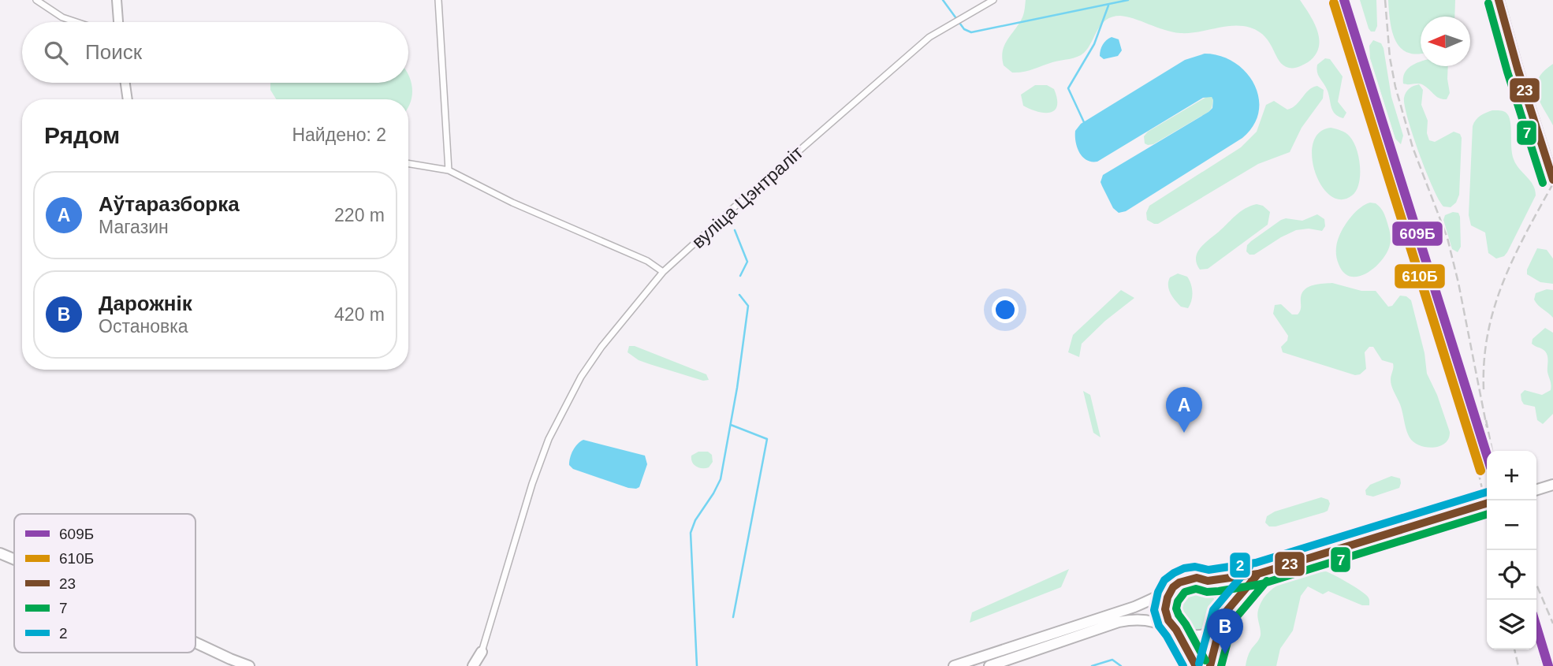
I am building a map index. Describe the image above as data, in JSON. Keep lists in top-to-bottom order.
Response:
{
  "streets": {
    "street": ["вуліца Цэнтраліт"]
  },
  "lines": [
    "transit line 609Б",
    "transit line 23",
    "transit line 610Б",
    "transit line 7",
    "transit line 2"
  ],
  "legend": [
    "609Б",
    "610Б",
    "23",
    "7",
    "2"
  ],
  "north": "left",
  "page": {
    "search": "Поиск",
    "heading": ["Рядом", "Найдено: 2"],
    "list": [
      {
        "mark": "A",
        "name": "Аўтаразборка",
        "note": "Магазин",
        "value": "220 m"
      },
      {
        "mark": "B",
        "name": "Дарожнік",
        "note": "Остановка",
        "value": "420 m"
      }
    ],
    "pins": ["A", "B"],
    "map_buttons": ["+", "−"]
  }
}
